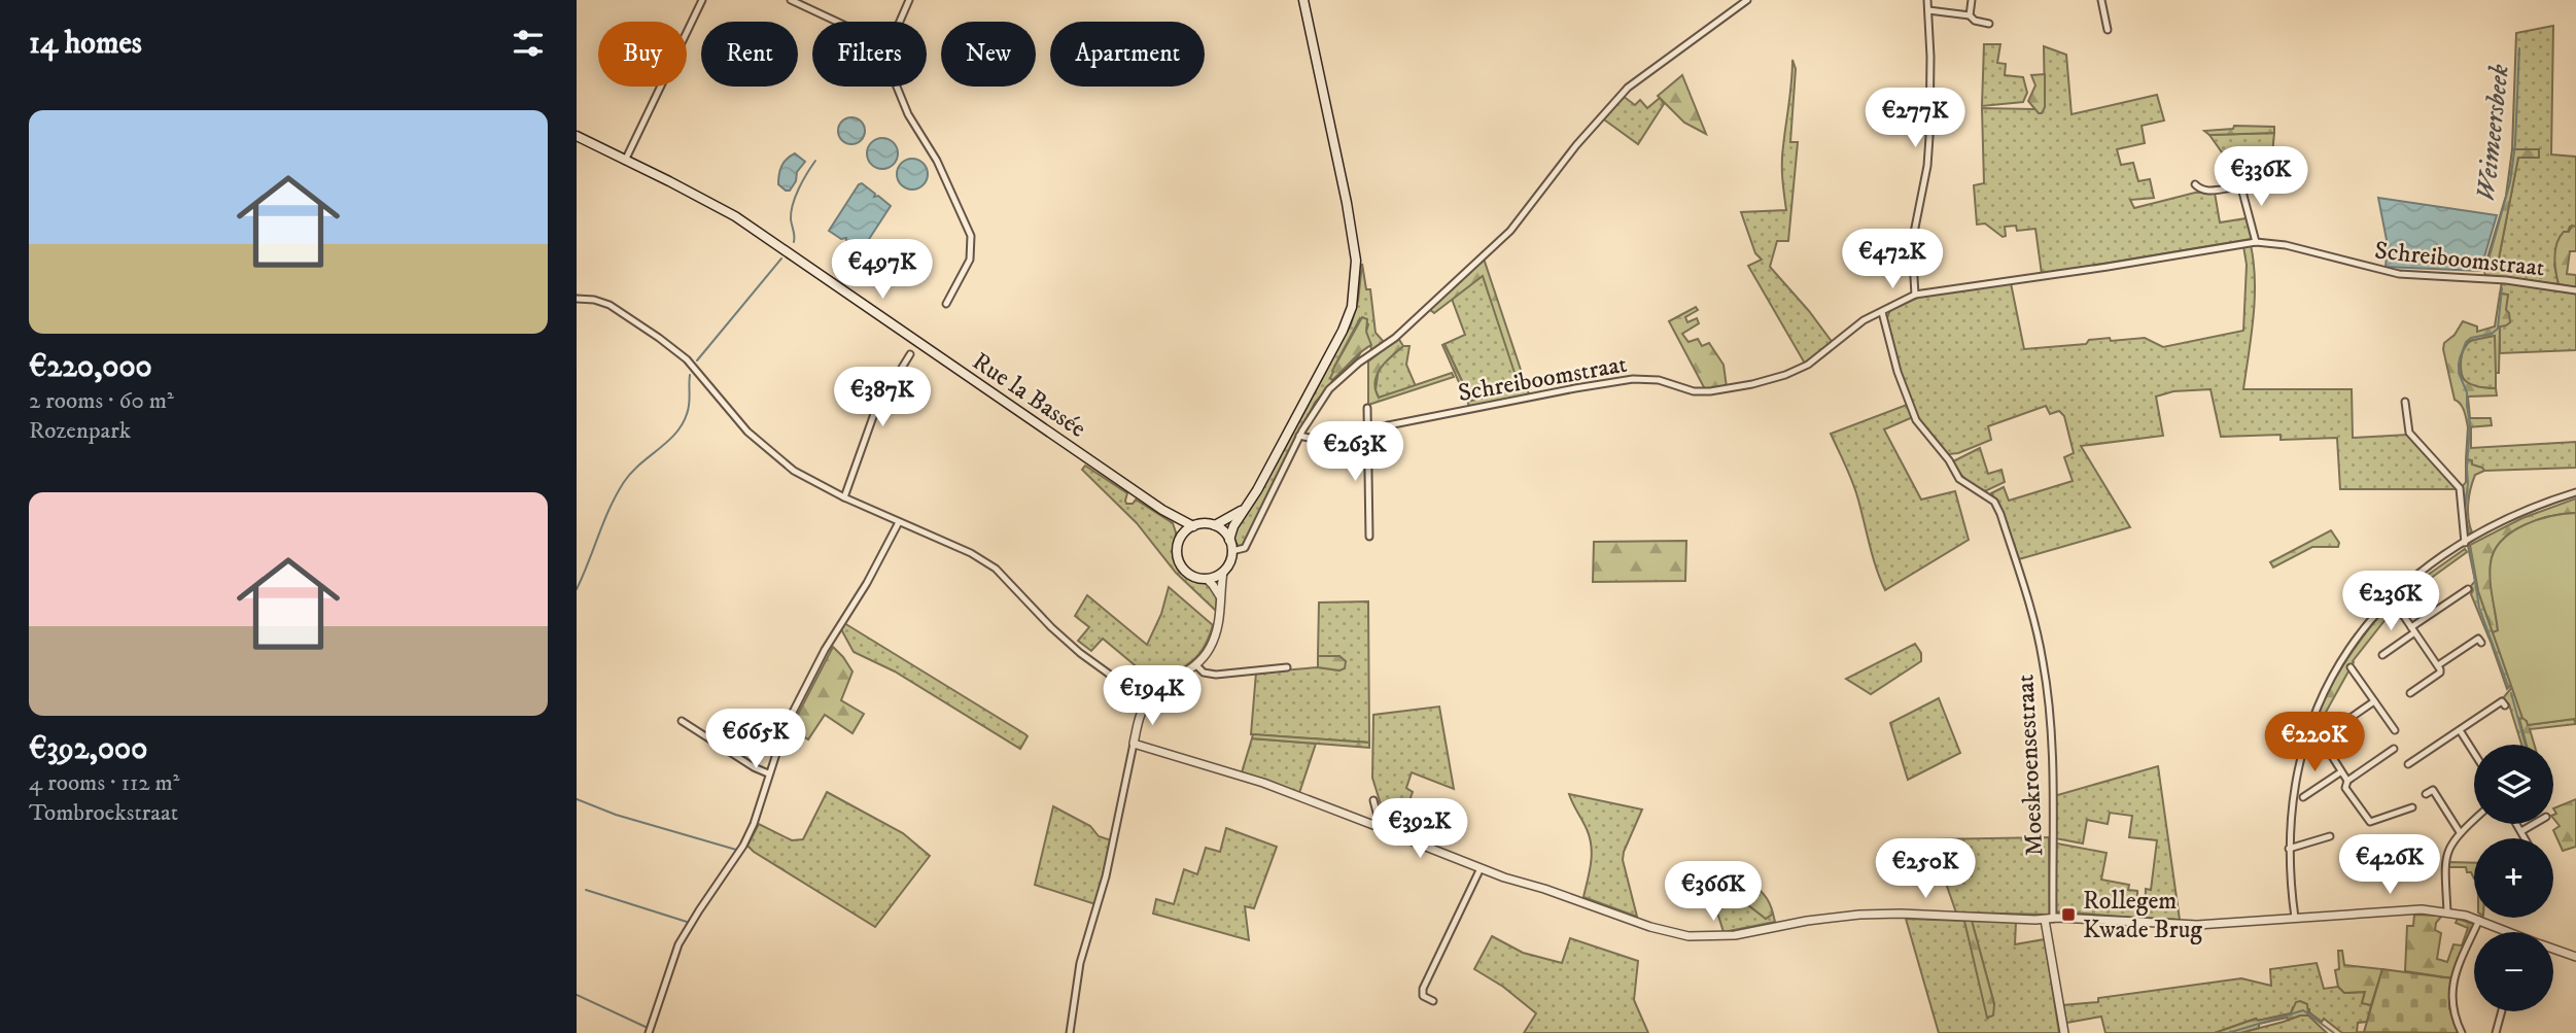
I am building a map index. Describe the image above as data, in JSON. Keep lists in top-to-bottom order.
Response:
{
  "streets": {
    "main road": ["Rue la Bassée"],
    "street": ["Schreiboomstraat", "Moeskroensestraat"]
  },
  "crossings": [
    ["Schreiboomstraat", "Moeskroensestraat"]
  ],
  "water": ["Weimeersbeek"],
  "places": {
    "transit": ["Rollegem Kwade Brug"]
  },
  "page": {
    "heading": "14 homes",
    "chip": [
      "Buy",
      "Rent",
      "Filters",
      "New",
      "Apartment"
    ],
    "list": [
      {
        "name": "€220,000",
        "note": "2 rooms · 60 m² · Rozenpark"
      },
      {
        "name": "€392,000",
        "note": "4 rooms · 112 m² · Tombroekstraat"
      }
    ],
    "price": [
      "€277K",
      "€336K",
      "€472K",
      "€497K",
      "€387K",
      "€263K",
      "€236K",
      "€194K",
      "€665K",
      "€220K",
      "€392K",
      "€426K",
      "€250K",
      "€366K"
    ],
    "map_buttons": ["+", "−"]
  }
}
